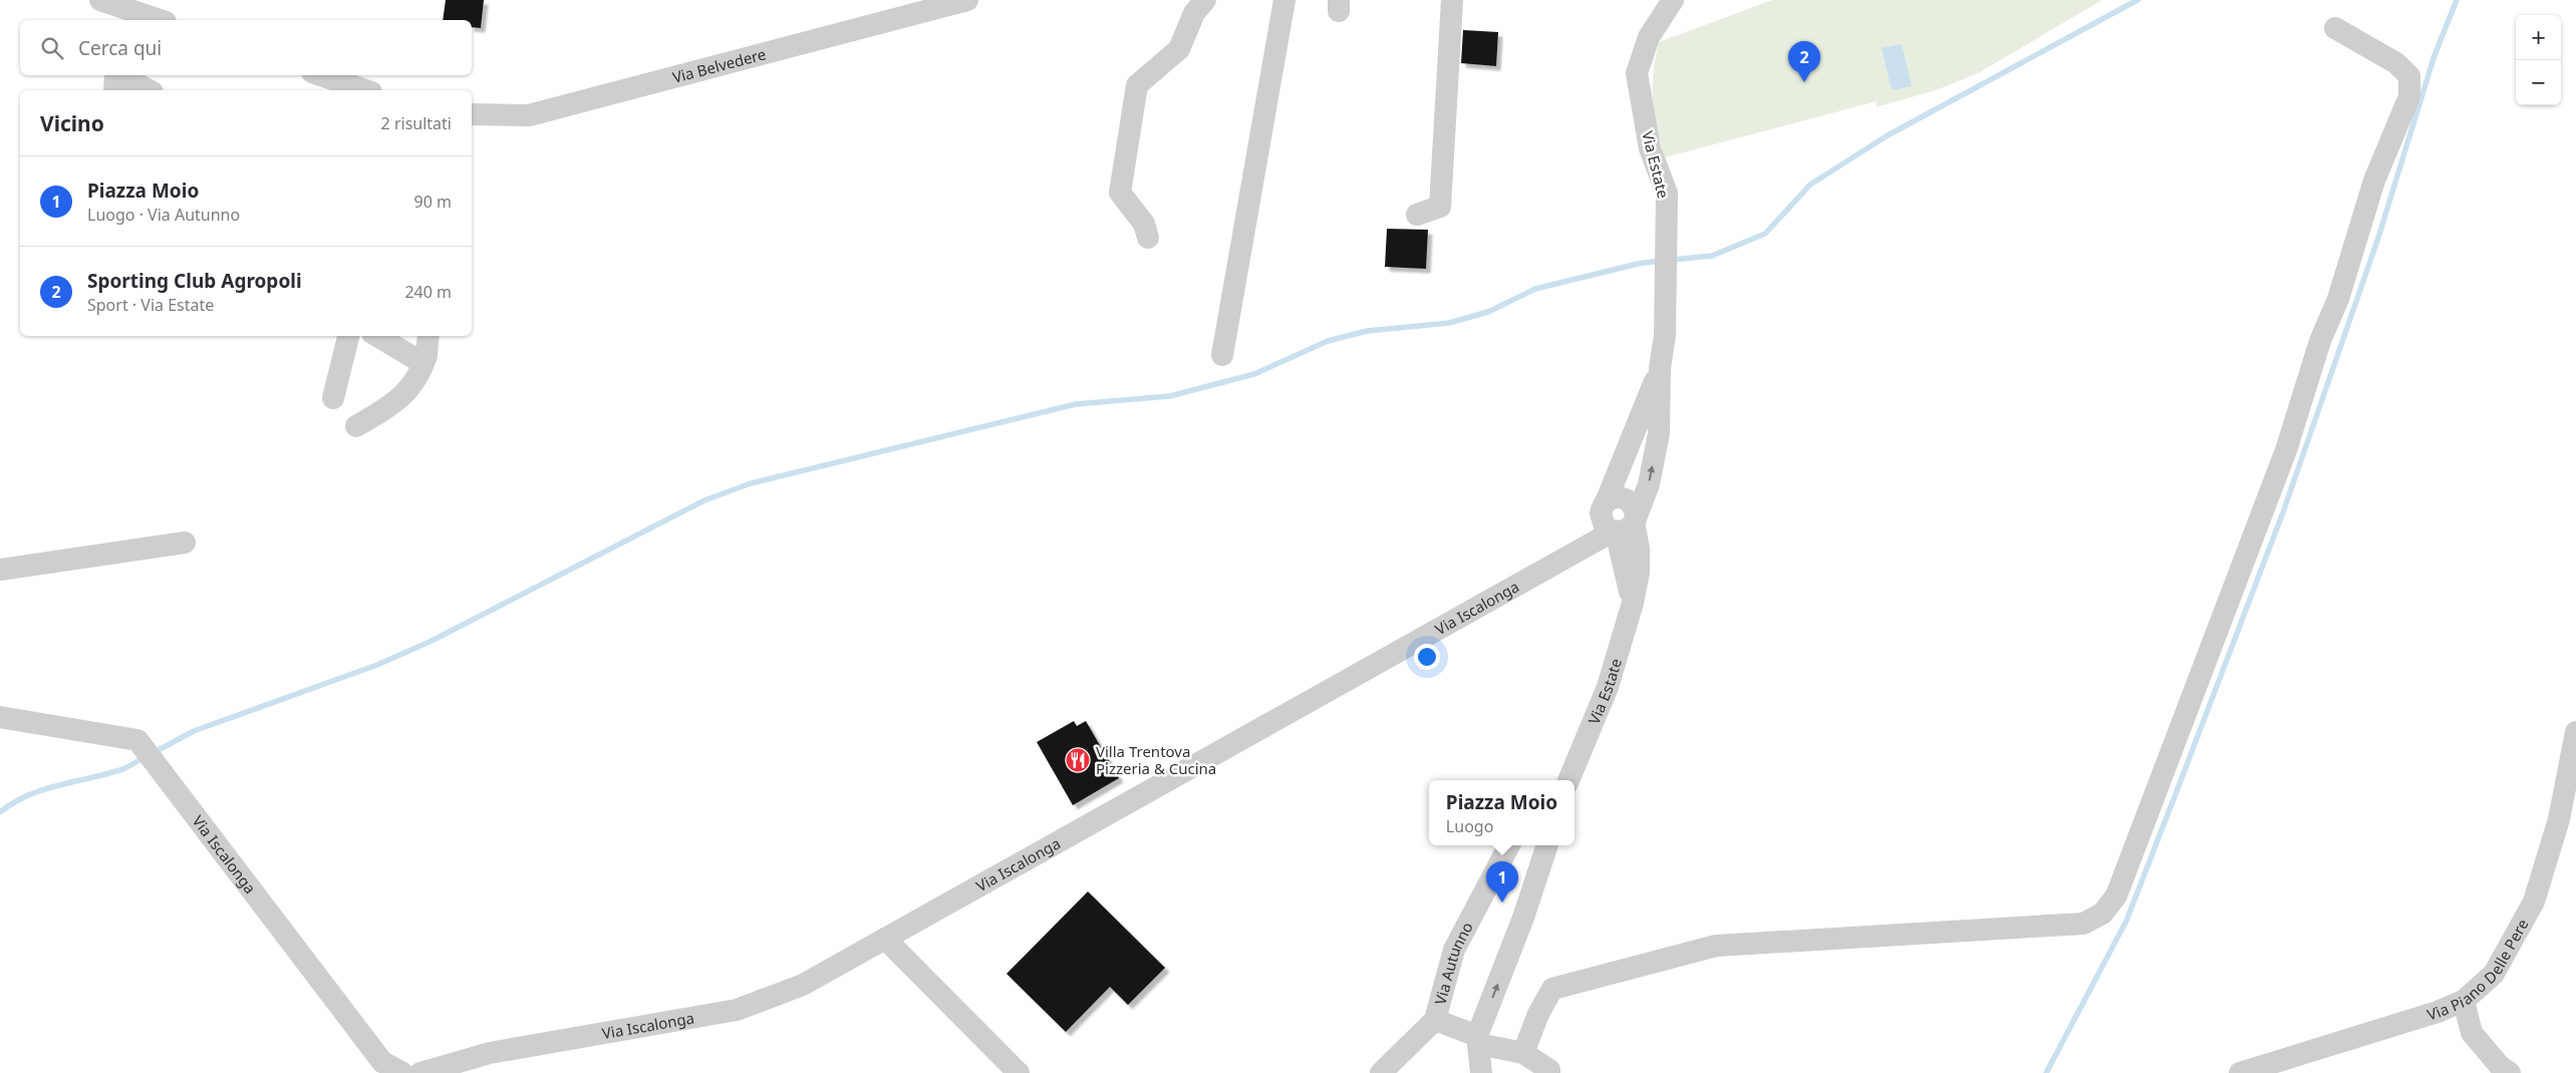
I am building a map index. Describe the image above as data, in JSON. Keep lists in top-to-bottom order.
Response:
{
  "streets": {
    "street": [
      "Via Belvedere",
      "Via Estate",
      "Via Iscalonga",
      "Via Autunno",
      "Via Piano Delle Pere"
    ]
  },
  "crossings": [
    ["Via Estate", "Via Iscalonga"]
  ],
  "places": {
    "restaurant": ["Villa Trentova Pizzeria & Cucina"]
  },
  "page": {
    "map_buttons": ["+", "−"],
    "search": "Cerca qui",
    "pins": ["2", "1"],
    "heading": ["Vicino", "2 risultati"],
    "list": [
      {
        "mark": "1",
        "name": "Piazza Moio",
        "note": "Luogo · Via Autunno",
        "value": "90 m"
      },
      {
        "mark": "2",
        "name": "Sporting Club Agropoli",
        "note": "Sport · Via Estate",
        "value": "240 m"
      }
    ],
    "popup": ["Piazza Moio", "Luogo"]
  }
}
